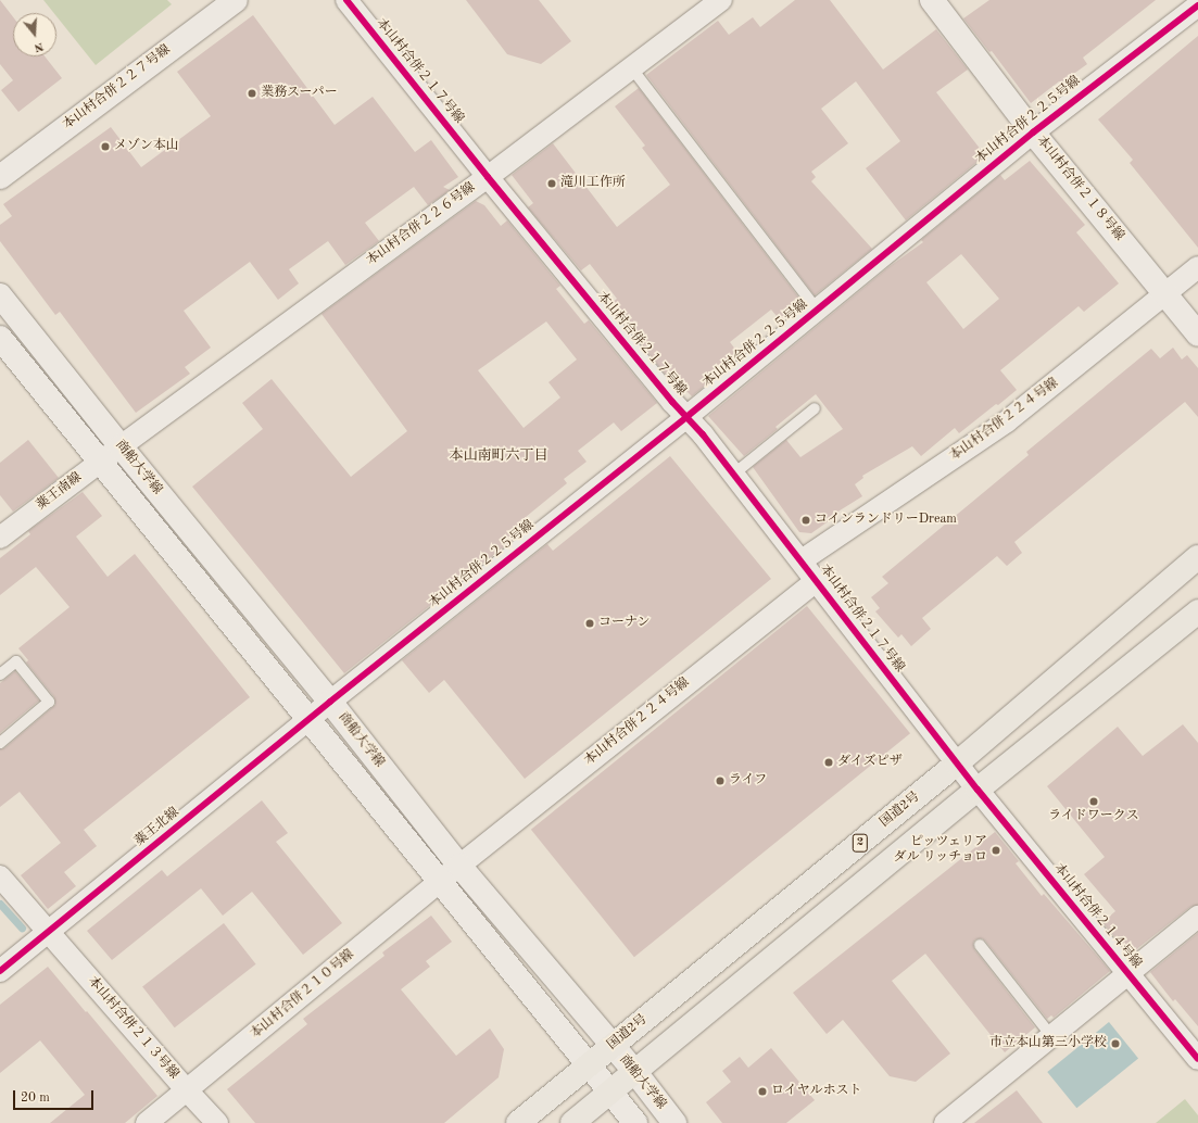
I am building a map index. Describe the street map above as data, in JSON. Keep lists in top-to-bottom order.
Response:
{
  "streets": {
    "highway": ["国道2号", "2"],
    "street": [
      "本山村合併２１７号線",
      "本山村合併２２７号線",
      "本山村合併２２５号線",
      "本山村合併２１８号線",
      "本山村合併２２６号線",
      "本山村合併２２４号線",
      "商船大学線",
      "薬王南線",
      "薬王北線",
      "本山村合併２１４号線",
      "本山村合併２１０号線",
      "本山村合併２１３号線"
    ]
  },
  "crossings": [
    ["本山村合併２１７号線", "本山村合併２２５号線"],
    ["本山村合併２１７号線", "本山村合併２２６号線"],
    ["本山村合併２１７号線", "本山村合併２２４号線"],
    ["本山村合併２１７号線", "国道2号"],
    ["本山村合併２１７号線", "本山村合併２１４号線"],
    ["本山村合併２２５号線", "本山村合併２１８号線"],
    ["本山村合併２２５号線", "商船大学線"],
    ["本山村合併２２５号線", "薬王北線"],
    ["本山村合併２１８号線", "本山村合併２２４号線"],
    ["本山村合併２２６号線", "商船大学線"],
    ["本山村合併２２６号線", "薬王南線"],
    ["本山村合併２２４号線", "商船大学線"],
    ["本山村合併２２４号線", "本山村合併２１０号線"],
    ["商船大学線", "薬王南線"],
    ["商船大学線", "国道2号"],
    ["商船大学線", "薬王北線"],
    ["商船大学線", "本山村合併２１０号線"],
    ["薬王北線", "本山村合併２１３号線"],
    ["本山村合併２１０号線", "本山村合併２１３号線"]
  ],
  "districts": ["本山南町六丁目"],
  "places": [
    "業務スーパー",
    "メゾン本山",
    "滝川工作所",
    "コインランドリーDream",
    "コーナン",
    "ダイズピザ",
    "ライフ",
    "ライドワークス",
    "ピッツェリア ダル リッチョロ",
    "市立本山第三小学校",
    "ロイヤルホスト"
  ],
  "scale_bar": "20 m",
  "north": "bottom"
}
